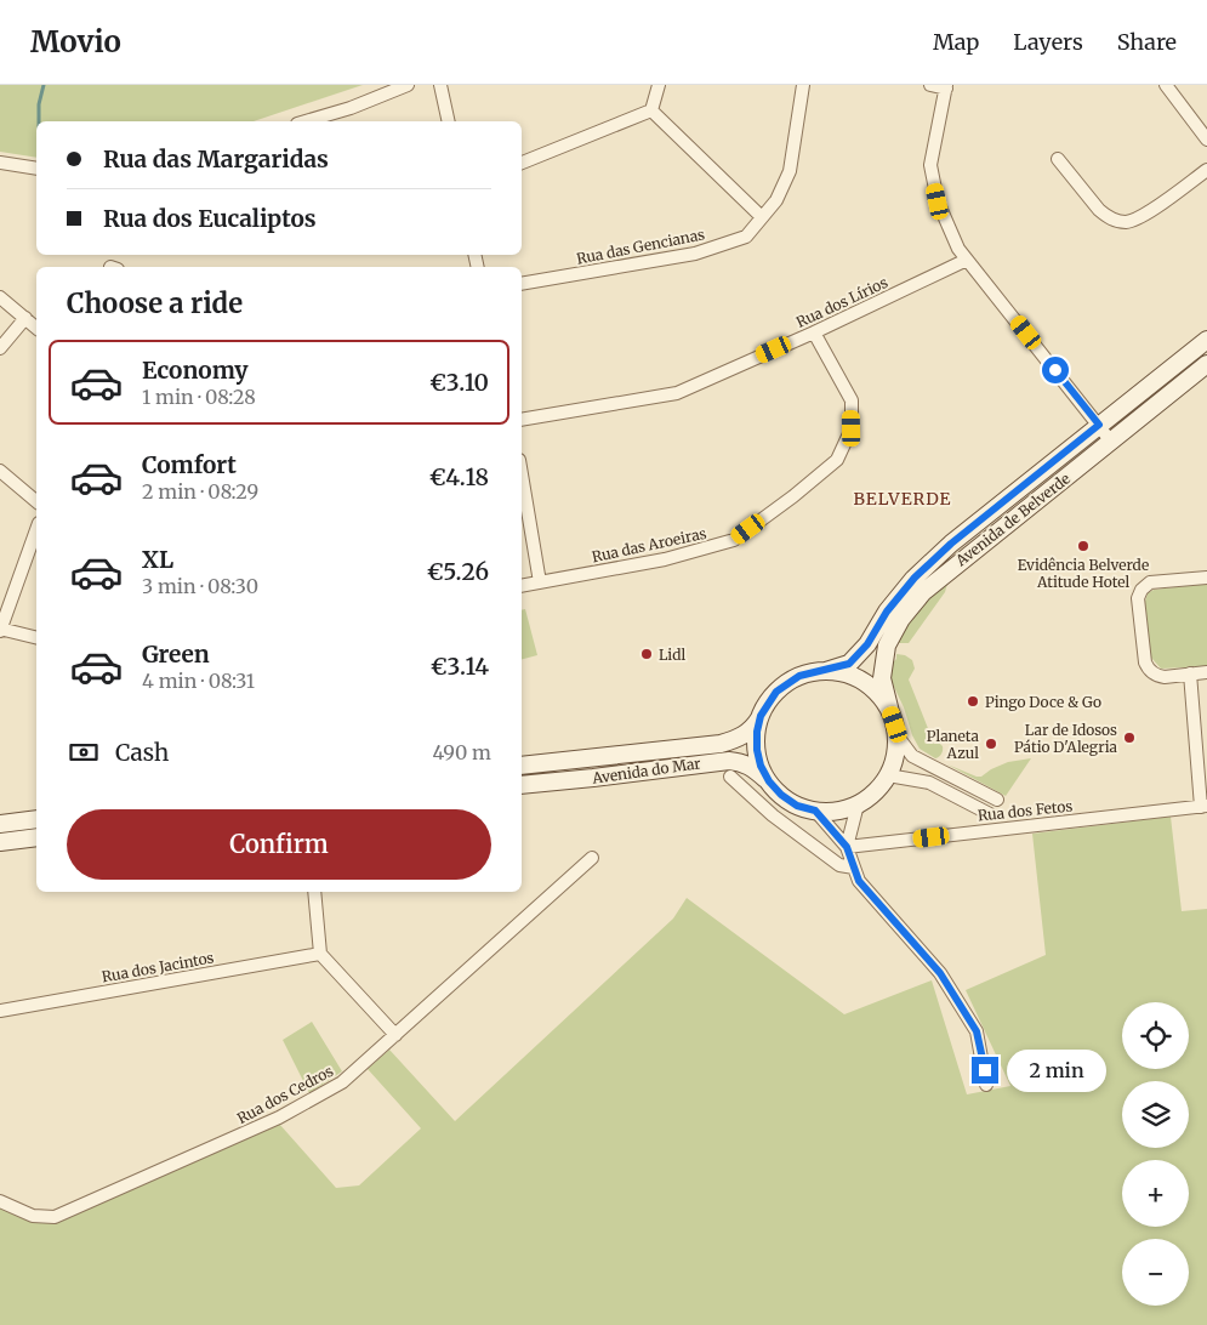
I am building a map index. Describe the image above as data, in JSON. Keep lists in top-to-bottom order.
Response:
{
  "streets": {
    "main road": ["Avenida de Belverde", "Avenida do Mar"],
    "street": [
      "Rua das Gencianas",
      "Rua dos Lírios",
      "Rua das Aroeiras",
      "Rua dos Fetos",
      "Rua dos Jacintos",
      "Rua dos Cedros"
    ]
  },
  "crossings": [
    ["Rua dos Lírios", "Rua das Aroeiras"],
    ["Avenida de Belverde", "Avenida do Mar"],
    ["Avenida de Belverde", "Rua dos Fetos"],
    ["Avenida do Mar", "Rua dos Fetos"]
  ],
  "districts": ["BELVERDE"],
  "places": [
    "Evidência Belverde Atitude Hotel",
    "Lidl",
    "Pingo Doce & Go",
    "Lar de Idosos Pátio D'Alegria",
    "Planeta Azul"
  ],
  "page": {
    "header": "Movio",
    "nav": ["Map", "Layers", "Share"],
    "banner": ["Rua das Margaridas", "Rua dos Eucaliptos"],
    "heading": "Choose a ride",
    "list": [
      {
        "name": "Economy",
        "note": "1 min · 08:28",
        "value": "€3.10"
      },
      {
        "name": "Comfort",
        "note": "2 min · 08:29",
        "value": "€4.18"
      },
      {
        "name": "XL",
        "note": "3 min · 08:30",
        "value": "€5.26"
      },
      {
        "name": "Green",
        "note": "4 min · 08:31",
        "value": "€3.14"
      }
    ],
    "pay": ["Cash", "490 m"],
    "buttons": "Confirm",
    "map_buttons": ["+", "−"],
    "bubble": "2 min"
  }
}
